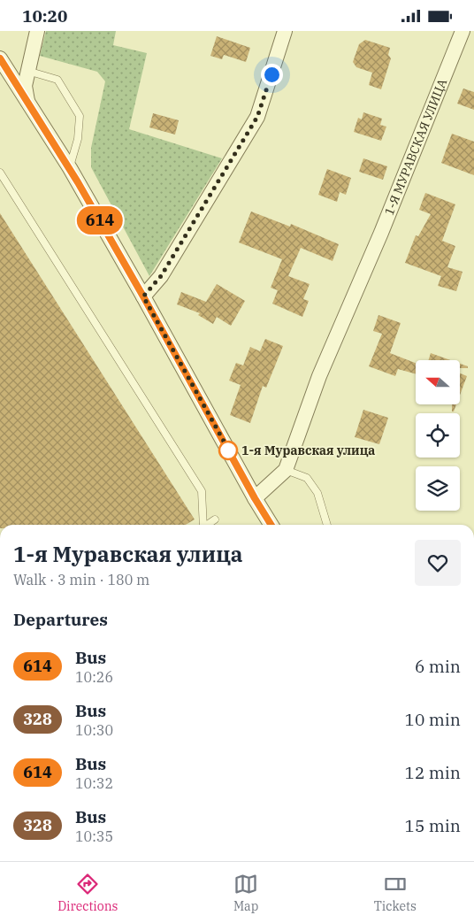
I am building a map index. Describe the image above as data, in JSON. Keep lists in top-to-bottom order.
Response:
{
  "streets": {
    "street": ["1-Я МУРАВСКАЯ УЛИЦА"]
  },
  "places": ["1-я Муравская улица"],
  "lines": ["bus line 614"],
  "north": "left",
  "page": {
    "status": "10:20",
    "on_map": "614",
    "heading": [
      ["1-я Муравская улица", "Walk · 3 min · 180 m"],
      "Departures"
    ],
    "list": [
      {
        "mark": "614",
        "name": "Bus",
        "note": "10:26",
        "value": "6 min"
      },
      {
        "mark": "328",
        "name": "Bus",
        "note": "10:30",
        "value": "10 min"
      },
      {
        "mark": "614",
        "name": "Bus",
        "note": "10:32",
        "value": "12 min"
      },
      {
        "mark": "328",
        "name": "Bus",
        "note": "10:35",
        "value": "15 min"
      }
    ],
    "tabs": ["Directions", "Map", "Tickets"]
  }
}
